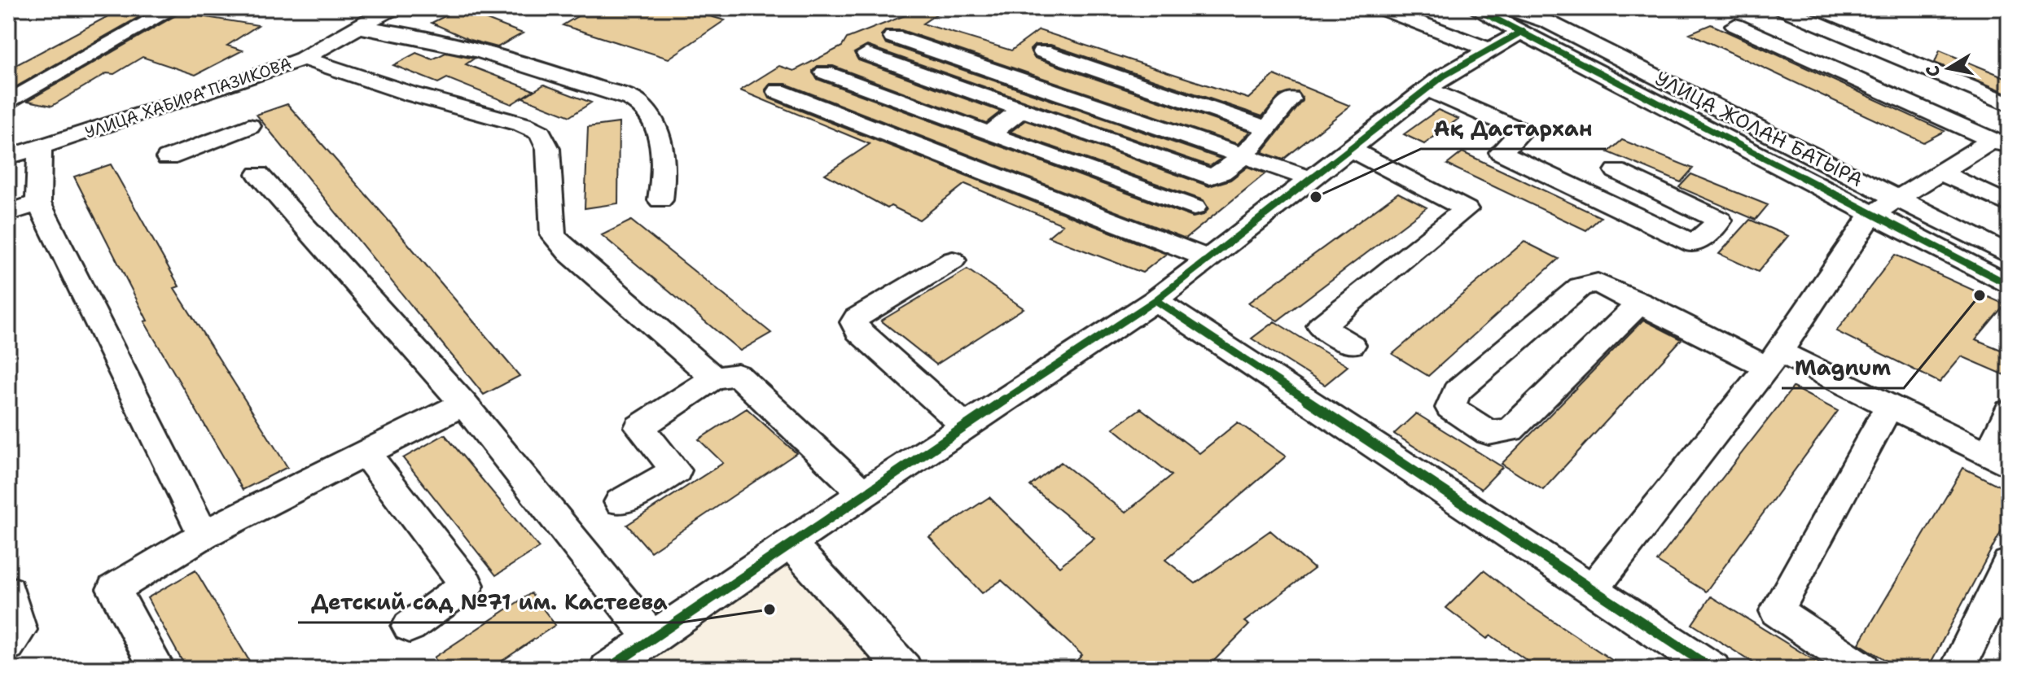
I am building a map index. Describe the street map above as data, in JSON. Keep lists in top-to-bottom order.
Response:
{
  "streets": {
    "street": ["УЛИЦА ХАБИРА ПАЗИКОВА"],
    "cycle path": ["УЛИЦА ЖОЛАН БАТЫРА"]
  },
  "places": ["Ақ Дастархан", "Magnum", "Детский сад №71 им. Кастеева"],
  "north": "left"
}
